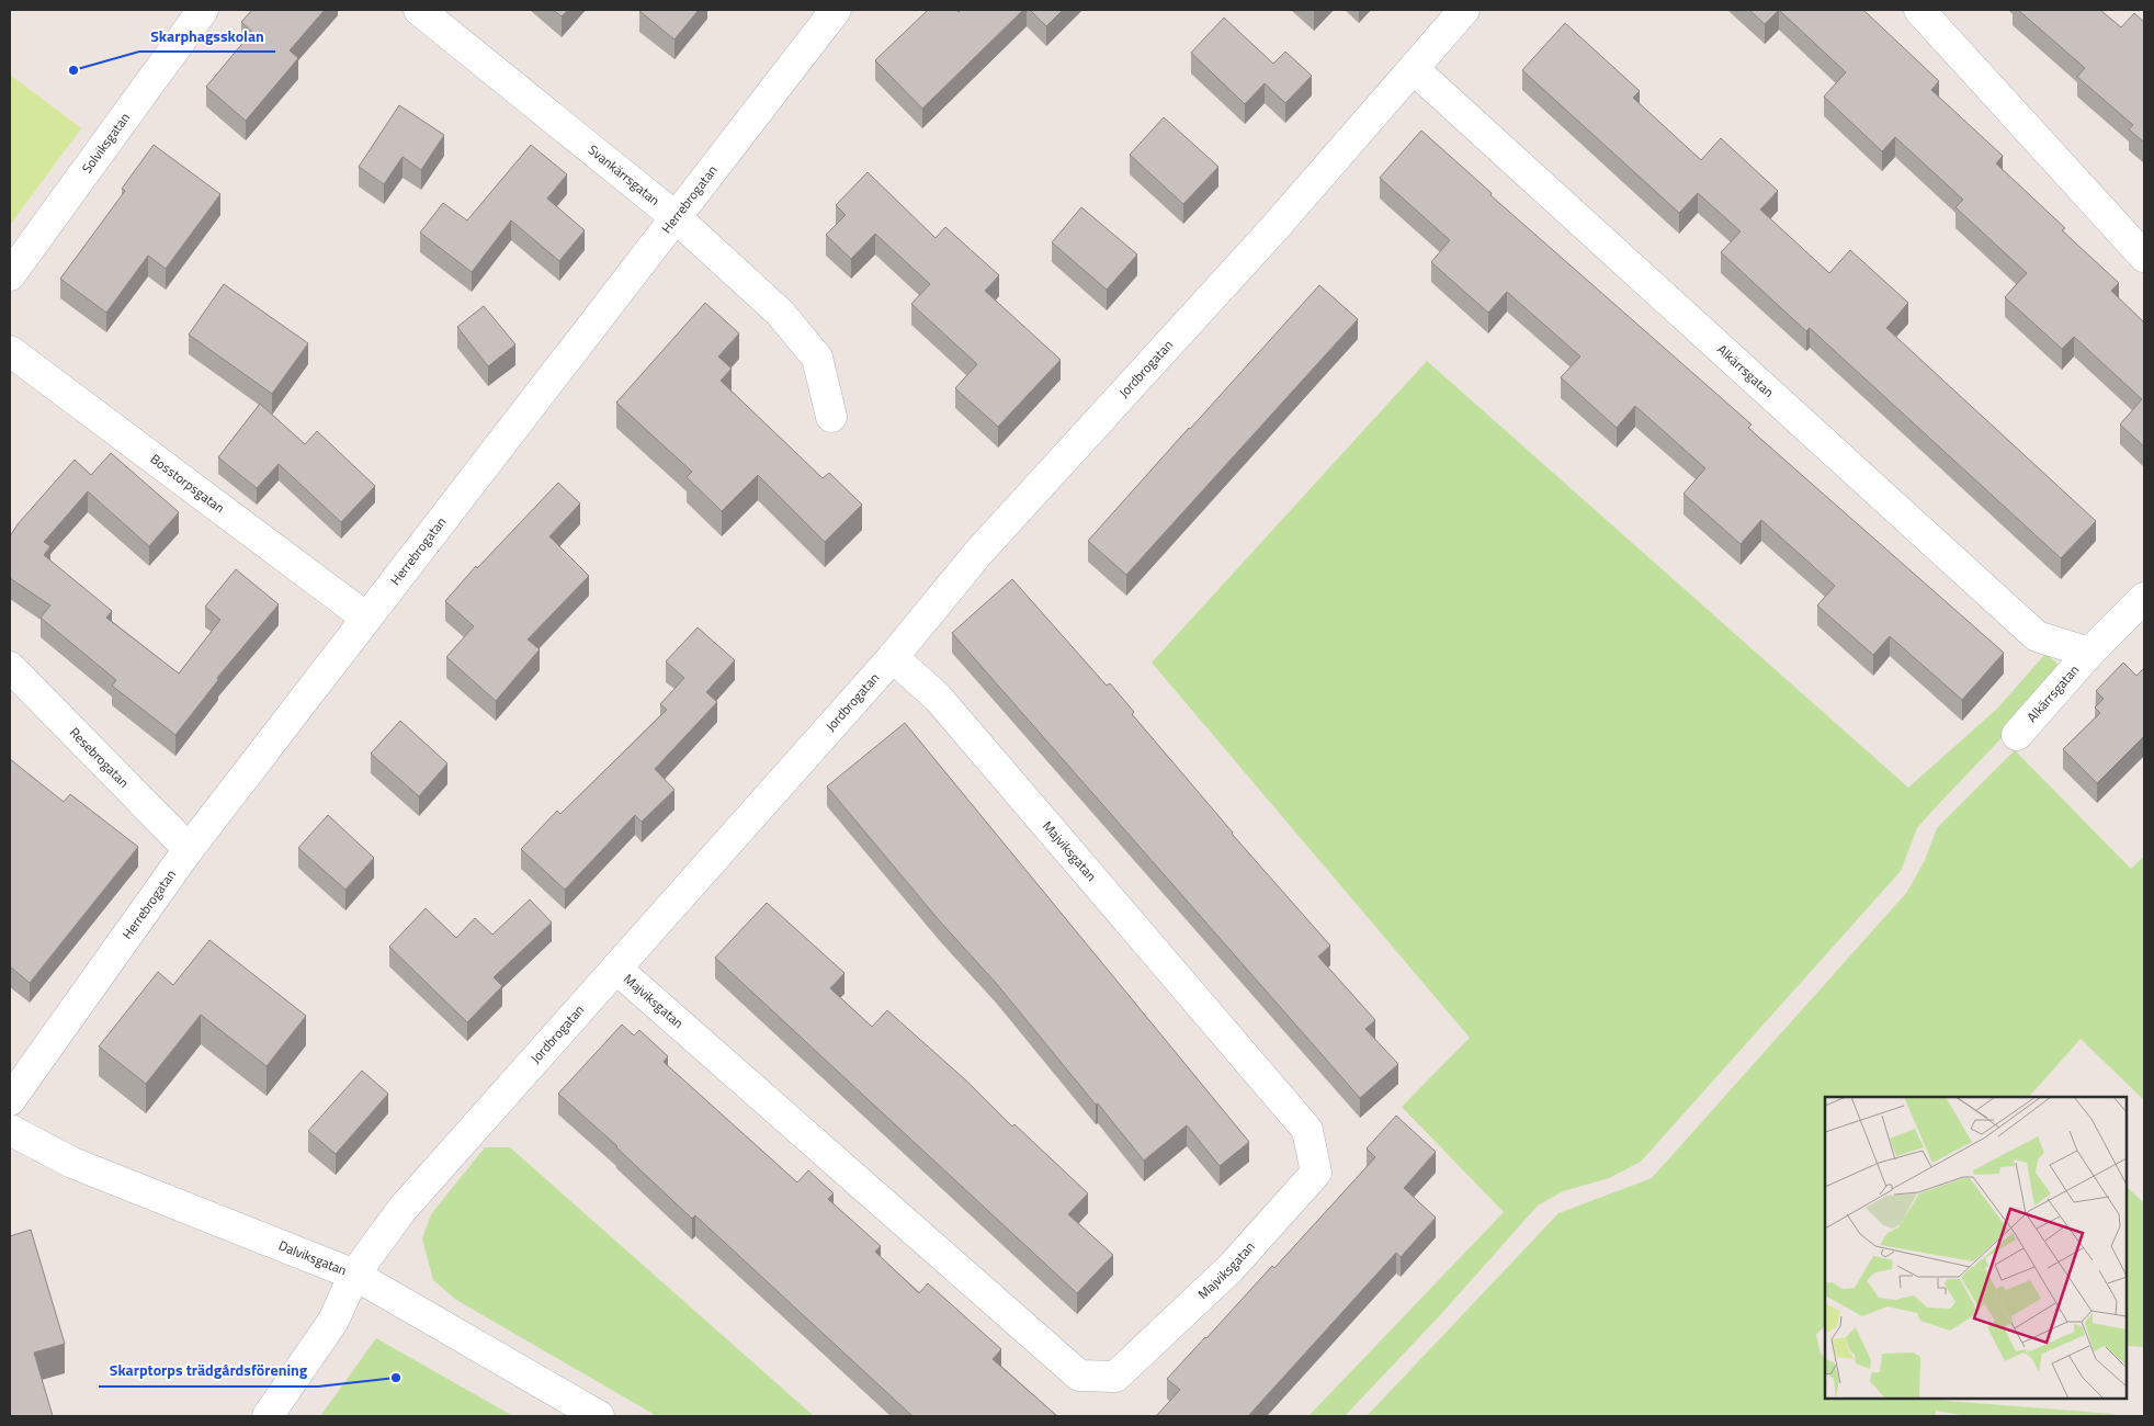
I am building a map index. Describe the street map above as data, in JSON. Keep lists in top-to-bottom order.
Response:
{
  "streets": {
    "street": [
      "Solviksgatan",
      "Svankärrsgatan",
      "Herrebrogatan",
      "Jordbrogatan",
      "Alkärrsgatan",
      "Bosstorpsgatan",
      "Resebrogatan",
      "Majviksgatan",
      "Dalviksgatan"
    ]
  },
  "crossings": [
    ["Svankärrsgatan", "Herrebrogatan"],
    ["Herrebrogatan", "Bosstorpsgatan"],
    ["Herrebrogatan", "Resebrogatan"],
    ["Jordbrogatan", "Alkärrsgatan"],
    ["Jordbrogatan", "Majviksgatan"],
    ["Jordbrogatan", "Dalviksgatan"]
  ],
  "places": ["Skarphagsskolan", "Skarptorps trädgårdsförening"]
}
